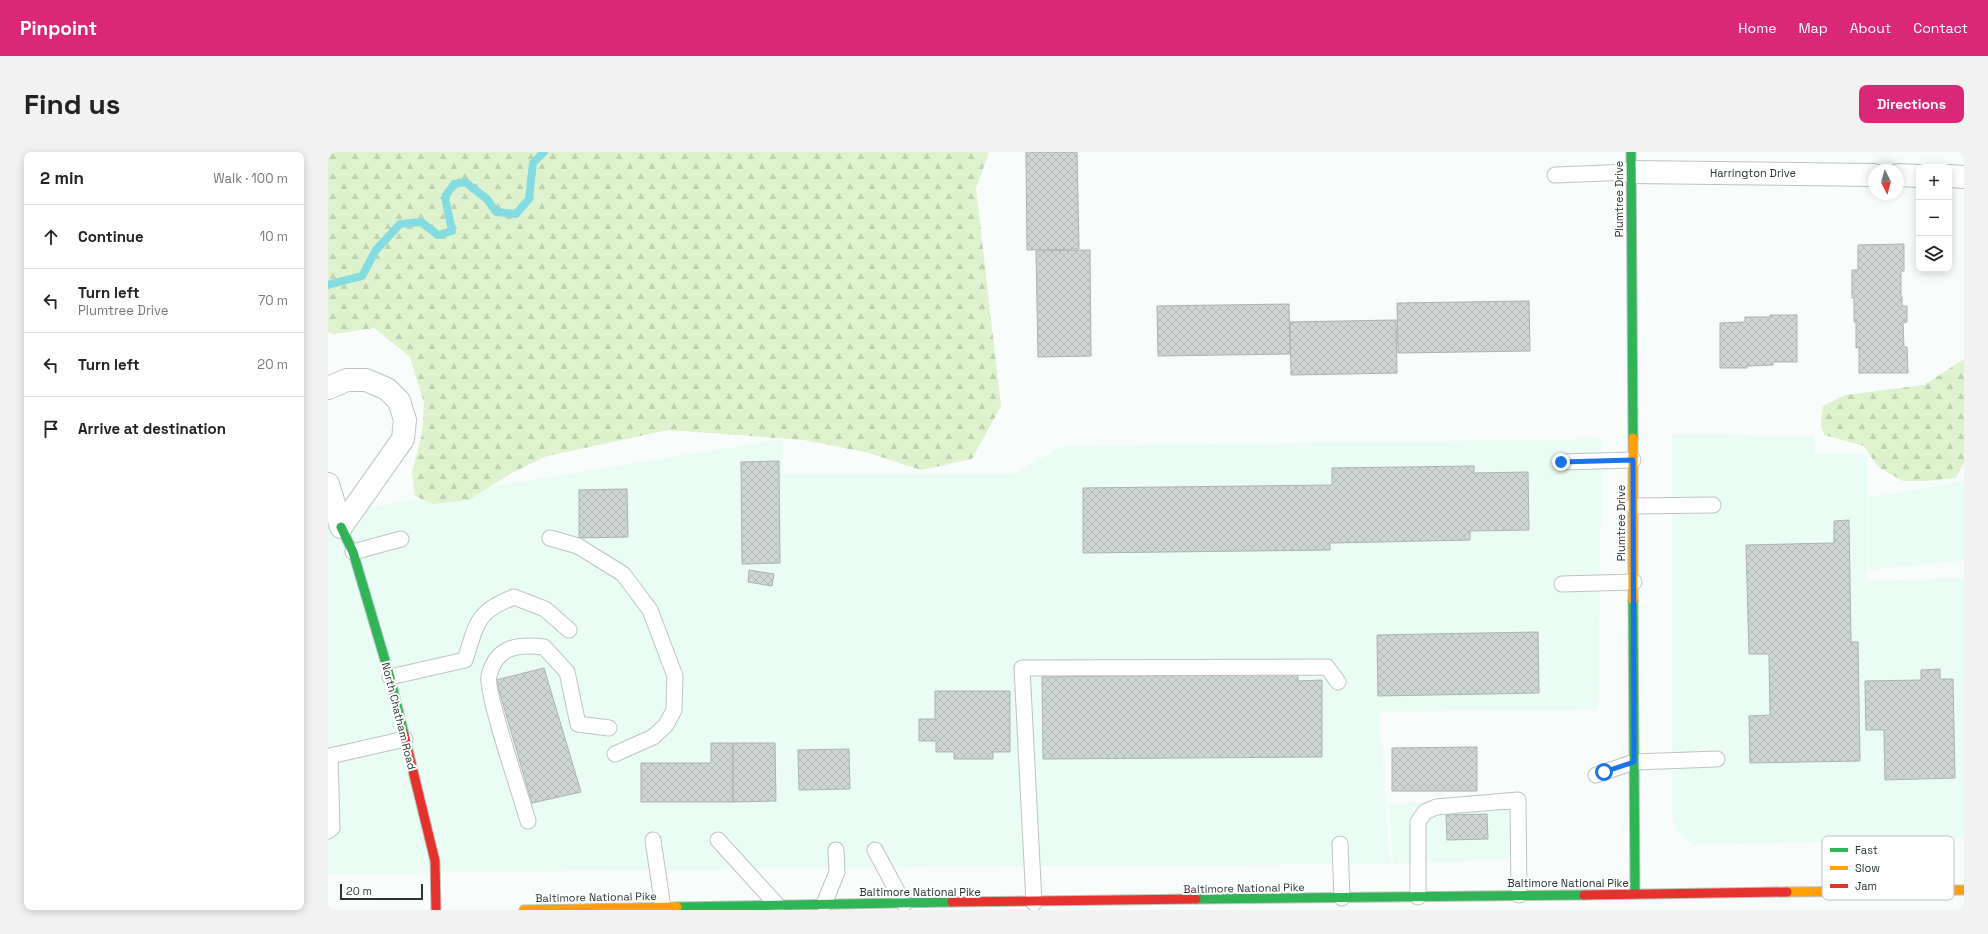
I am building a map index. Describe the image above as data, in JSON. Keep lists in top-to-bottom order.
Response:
{
  "streets": {
    "main road": ["Plumtree Drive", "North Chatham Road", "Baltimore National Pike"],
    "street": ["Harrington Drive"]
  },
  "crossings": [
    ["Harrington Drive", "Plumtree Drive"],
    ["Plumtree Drive", "Baltimore National Pike"]
  ],
  "legend": ["Fast", "Slow", "Jam"],
  "scale_bar": "20 m",
  "north": "bottom",
  "page": {
    "header": "Pinpoint",
    "nav": [
      "Home",
      "Map",
      "About",
      "Contact"
    ],
    "buttons": "Directions",
    "title": "Find us",
    "heading": ["2 min", "Walk · 100 m"],
    "map_buttons": ["+", "−"],
    "list": [
      ["Continue", "10 m"],
      ["Turn left", "Plumtree Drive", "70 m"],
      ["Turn left", "20 m"],
      "Arrive at destination"
    ],
    "scale": "20 m"
  }
}
